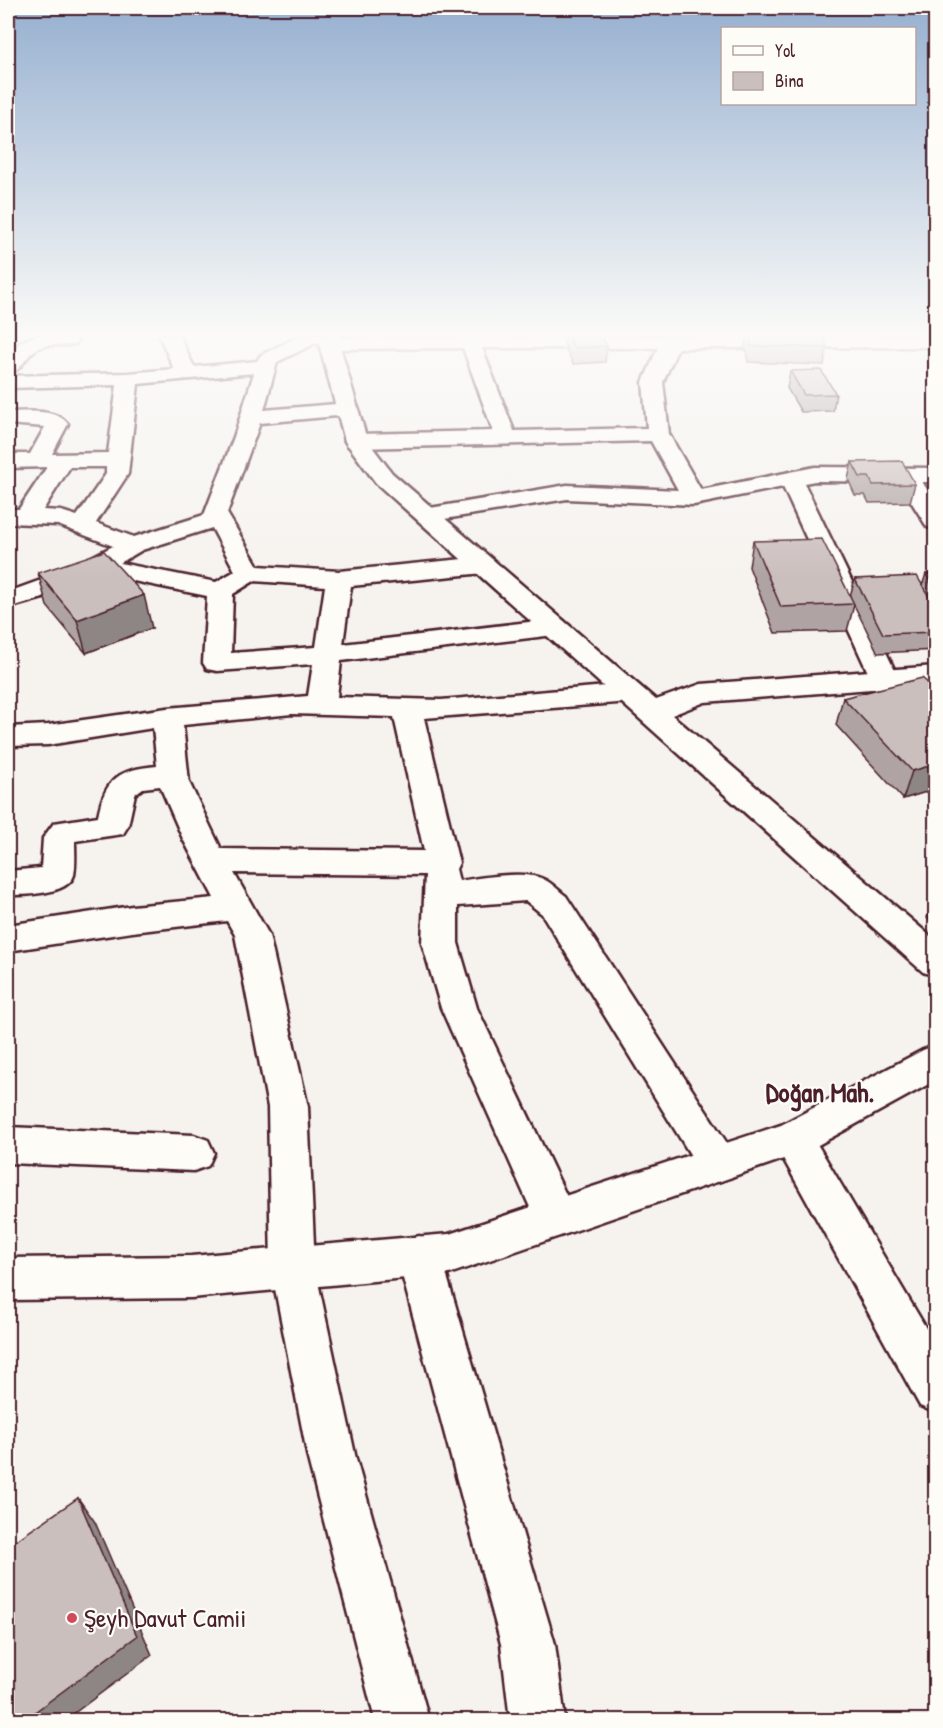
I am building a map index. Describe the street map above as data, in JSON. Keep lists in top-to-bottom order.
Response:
{
  "districts": ["Doğan Mah."],
  "places": ["Şeyh Davut Camii"],
  "legend": ["Yol", "Bina"]
}
